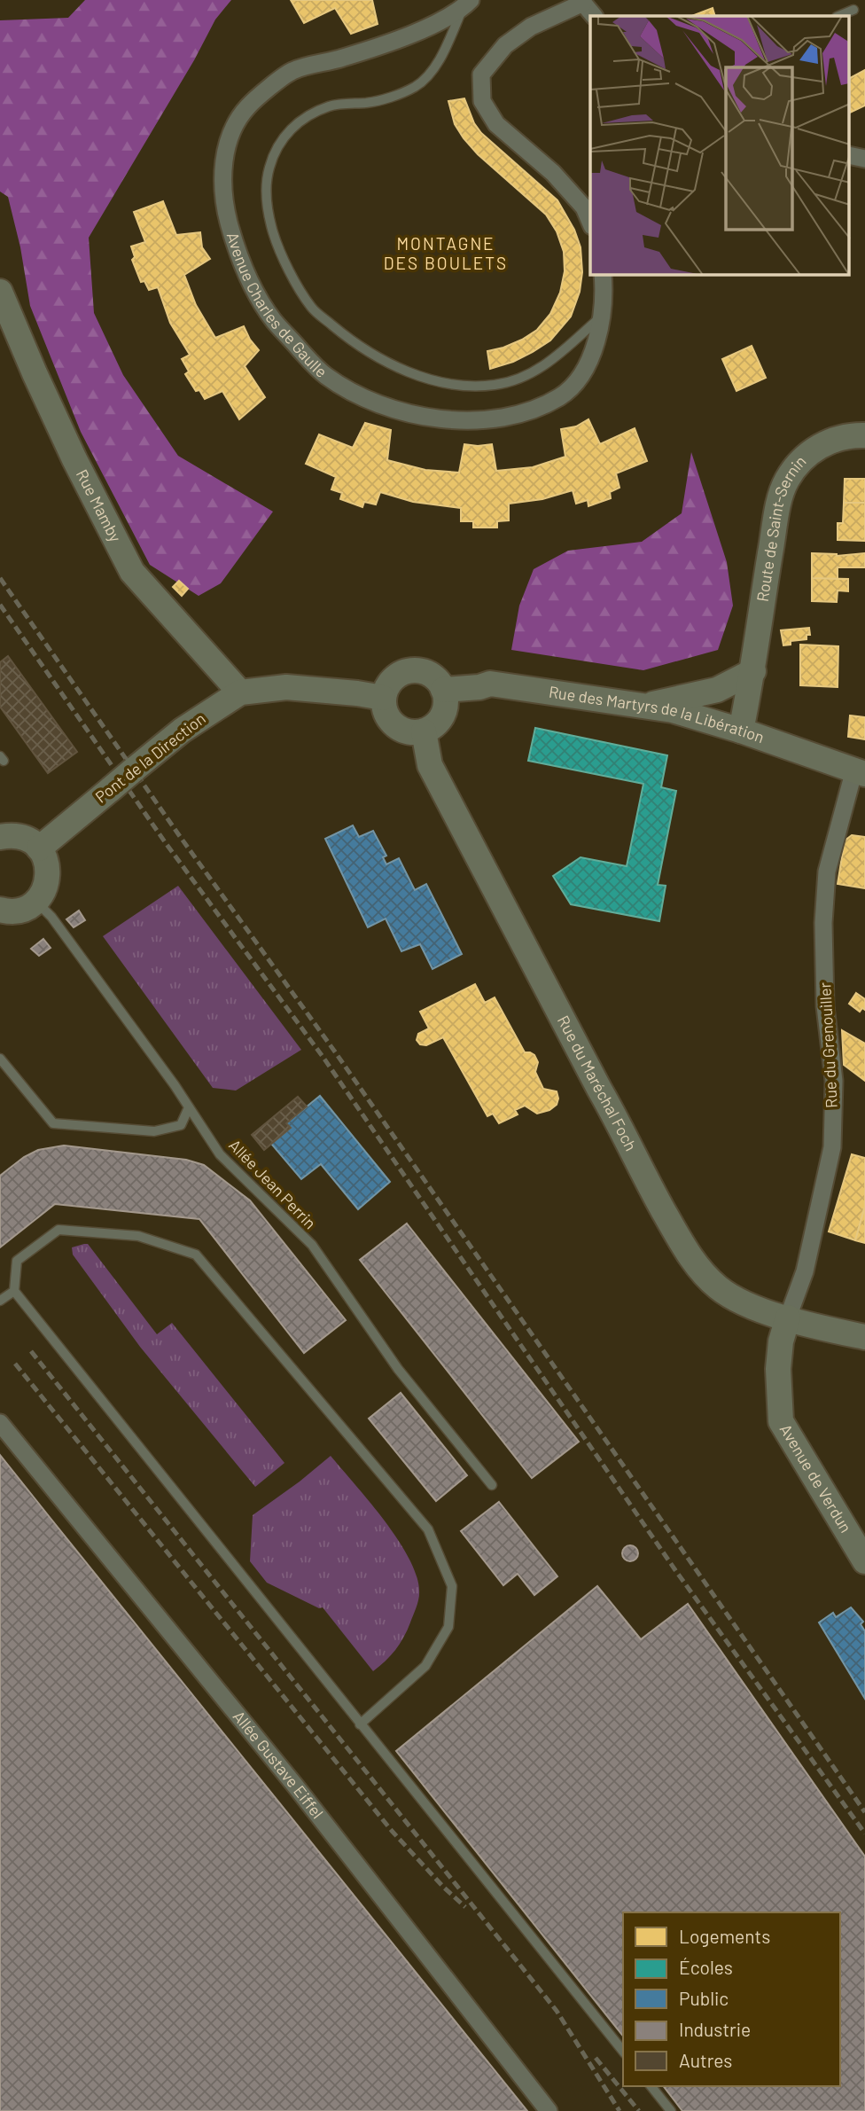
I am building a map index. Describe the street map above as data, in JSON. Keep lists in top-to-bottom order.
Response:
{
  "streets": {
    "main road": [
      "Rue Mamby",
      "Route de Saint-Sernin",
      "Rue des Martyrs de la Libération",
      "Pont de la Direction",
      "Rue du Maréchal Foch",
      "Avenue de Verdun"
    ],
    "street": ["Avenue Charles de Gaulle", "Rue du Grenouiller", "Allée Gustave Eiffel"],
    "lane": ["Allée Jean Perrin"]
  },
  "crossings": [
    ["Rue Mamby", "Pont de la Direction"],
    ["Route de Saint-Sernin", "Rue des Martyrs de la Libération"],
    ["Rue des Martyrs de la Libération", "Pont de la Direction"],
    ["Rue des Martyrs de la Libération", "Rue du Grenouiller"],
    ["Rue des Martyrs de la Libération", "Rue du Maréchal Foch"],
    ["Pont de la Direction", "Rue du Maréchal Foch"],
    ["Rue du Grenouiller", "Rue du Maréchal Foch"],
    ["Rue du Grenouiller", "Avenue de Verdun"],
    ["Rue du Maréchal Foch", "Avenue de Verdun"]
  ],
  "districts": ["MONTAGNE DES BOULETS"],
  "legend": [
    "Logements",
    "Écoles",
    "Public",
    "Industrie",
    "Autres"
  ]
}
